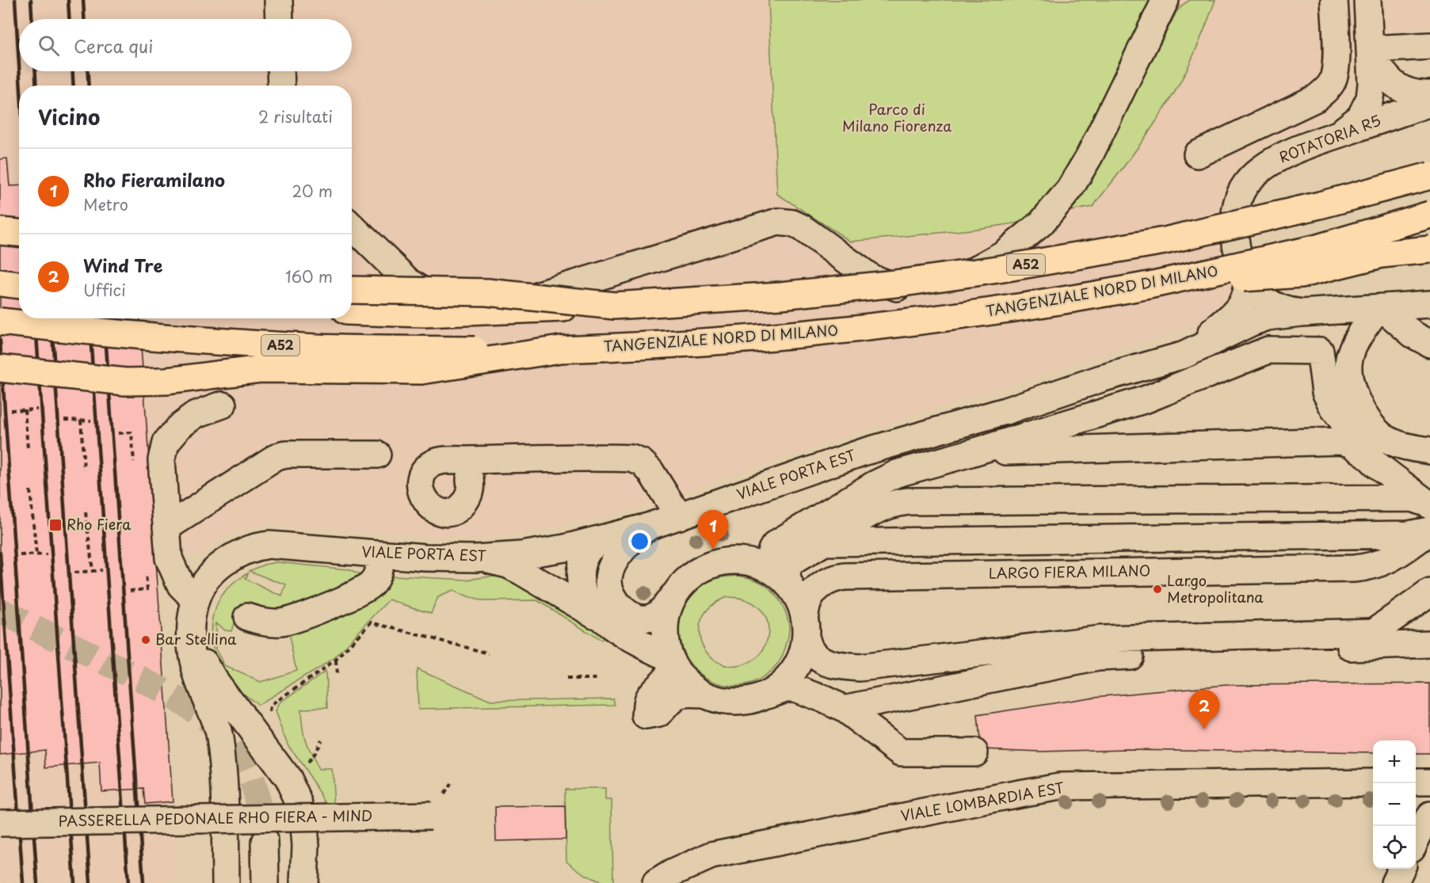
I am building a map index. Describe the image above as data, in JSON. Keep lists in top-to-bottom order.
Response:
{
  "streets": {
    "highway": ["A52", "TANGENZIALE NORD DI MILANO"],
    "street": [
      "ROTATORIA R5",
      "VIALE PORTA EST",
      "LARGO FIERA MILANO",
      "VIALE LOMBARDIA EST",
      "PASSERELLA PEDONALE RHO FIERA - MIND"
    ]
  },
  "crossings": [
    ["ROTATORIA R5", "VIALE PORTA EST"]
  ],
  "parks": ["Parco di Milano Fiorenza"],
  "places": {
    "transit": ["Rho Fiera"],
    "other": ["Largo Metropolitana", "Bar Stellina"]
  },
  "page": {
    "search": "Cerca qui",
    "heading": ["Vicino", "2 risultati"],
    "list": [
      {
        "mark": "1",
        "name": "Rho Fieramilano",
        "note": "Metro",
        "value": "20 m"
      },
      {
        "mark": "2",
        "name": "Wind Tre",
        "note": "Uffici",
        "value": "160 m"
      }
    ],
    "pins": ["1", "2"],
    "map_buttons": ["+", "−"]
  }
}
